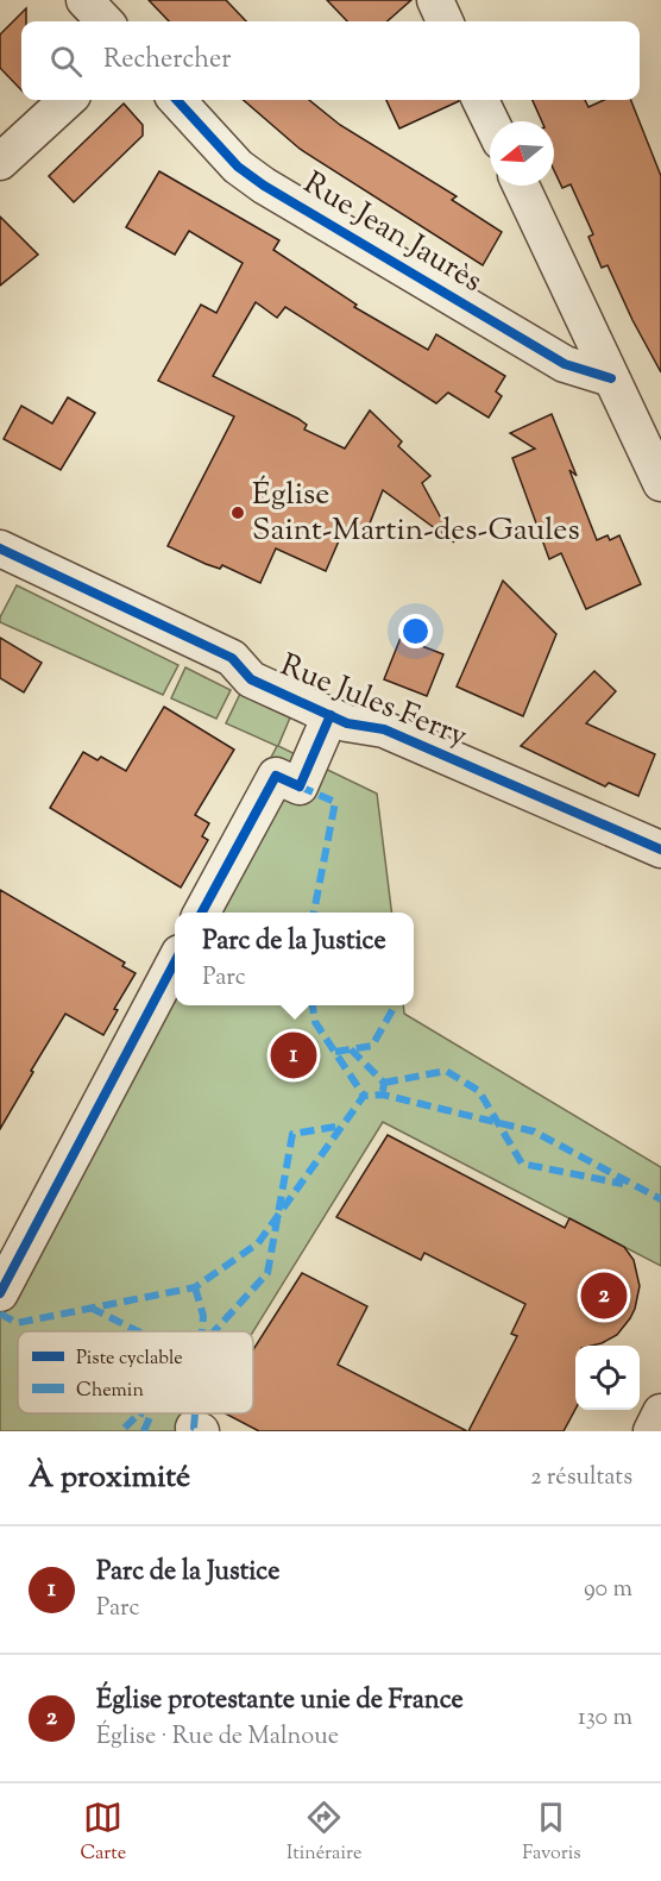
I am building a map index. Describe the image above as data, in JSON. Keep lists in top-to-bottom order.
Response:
{
  "streets": {
    "street": ["Rue Jean Jaurès", "Rue Jules Ferry"]
  },
  "places": ["Église Saint-Martin-des-Gaules"],
  "legend": ["Piste cyclable", "Chemin"],
  "north": "left",
  "page": {
    "search": "Rechercher",
    "popup": ["Parc de la Justice", "Parc"],
    "pins": ["1", "2"],
    "heading": ["À proximité", "2 résultats"],
    "list": [
      {
        "mark": "1",
        "name": "Parc de la Justice",
        "note": "Parc",
        "value": "90 m"
      },
      {
        "mark": "2",
        "name": "Église protestante unie de France",
        "note": "Église · Rue de Malnoue",
        "value": "130 m"
      }
    ],
    "nav": ["Carte", "Itinéraire", "Favoris"]
  }
}
